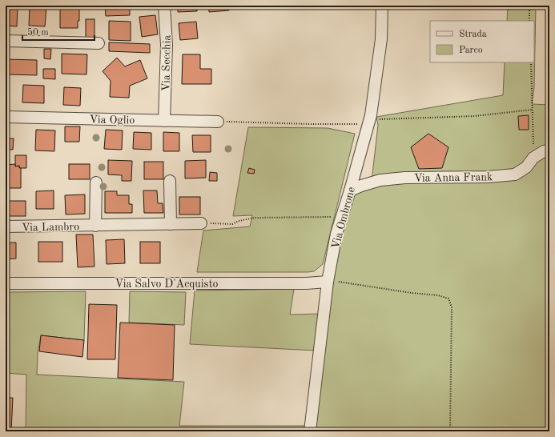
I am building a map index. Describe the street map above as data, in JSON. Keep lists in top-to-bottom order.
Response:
{
  "streets": {
    "street": [
      "Via Secchia",
      "Via Oglio",
      "Via Anna Frank",
      "Via Ombrone",
      "Via Lambro",
      "Via Salvo D'Acquisto"
    ]
  },
  "crossings": [
    ["Via Secchia", "Via Oglio"],
    ["Via Anna Frank", "Via Ombrone"],
    ["Via Ombrone", "Via Salvo D'Acquisto"]
  ],
  "legend": ["Strada", "Parco"],
  "scale_bar": "50 m"
}
